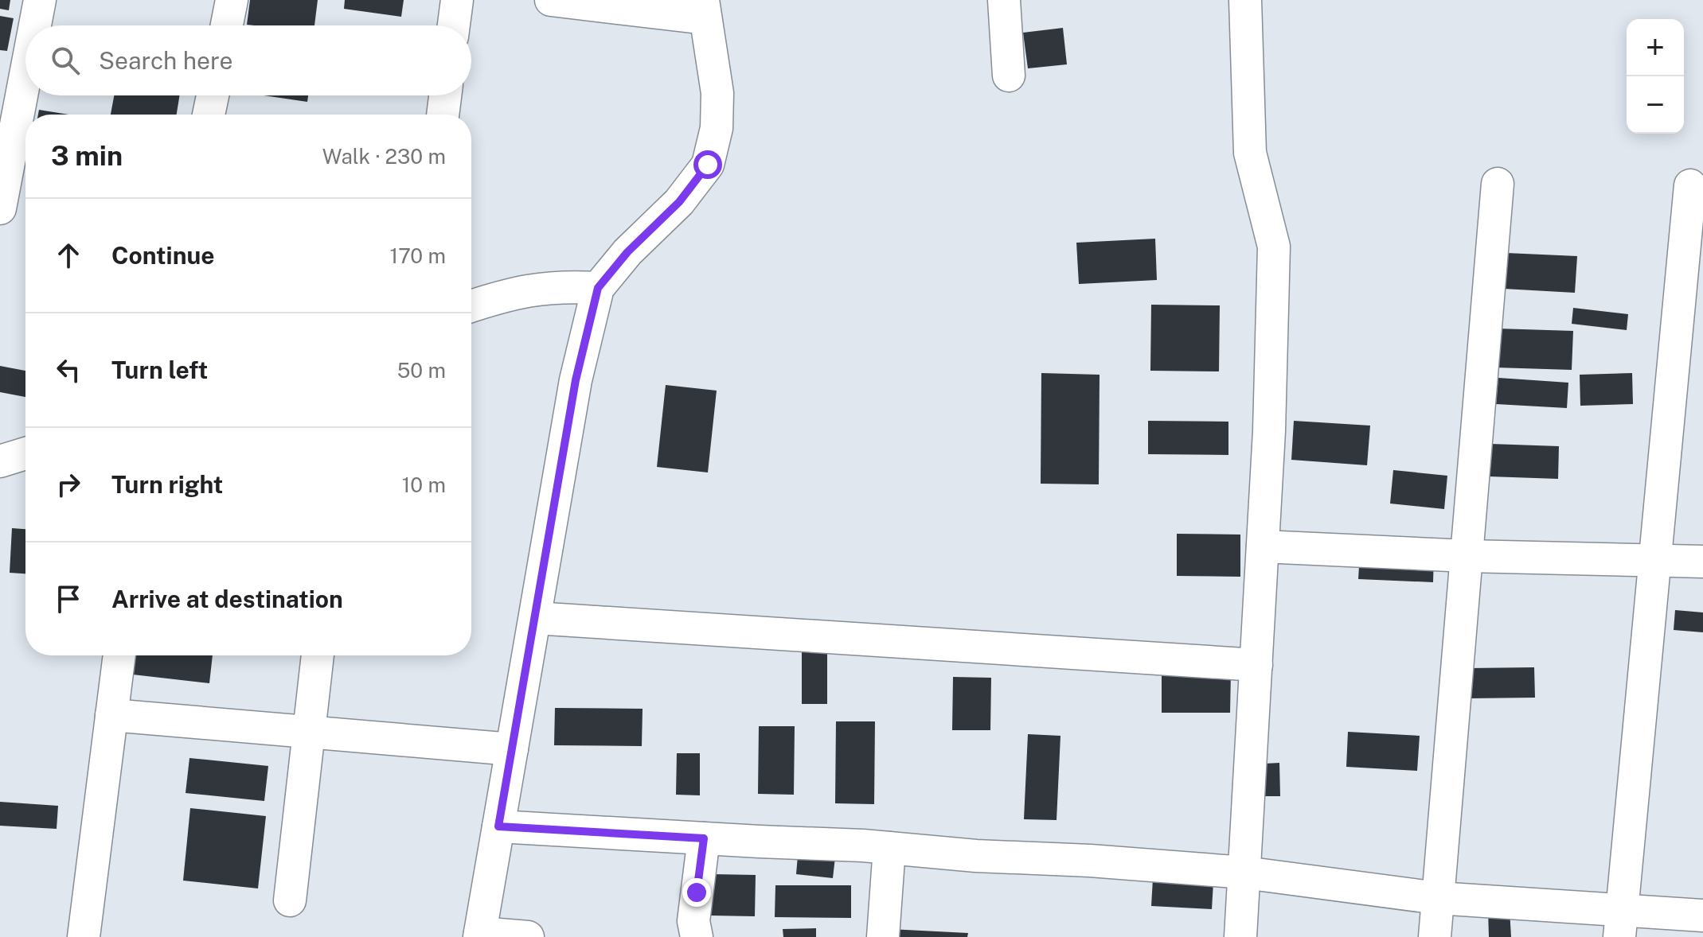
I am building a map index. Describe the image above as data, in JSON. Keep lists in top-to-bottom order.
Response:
{
  "page": {
    "map_buttons": ["+", "−"],
    "search": "Search here",
    "heading": ["3 min", "Walk · 230 m"],
    "list": [
      ["Continue", "170 m"],
      ["Turn left", "50 m"],
      ["Turn right", "10 m"],
      "Arrive at destination"
    ]
  }
}
